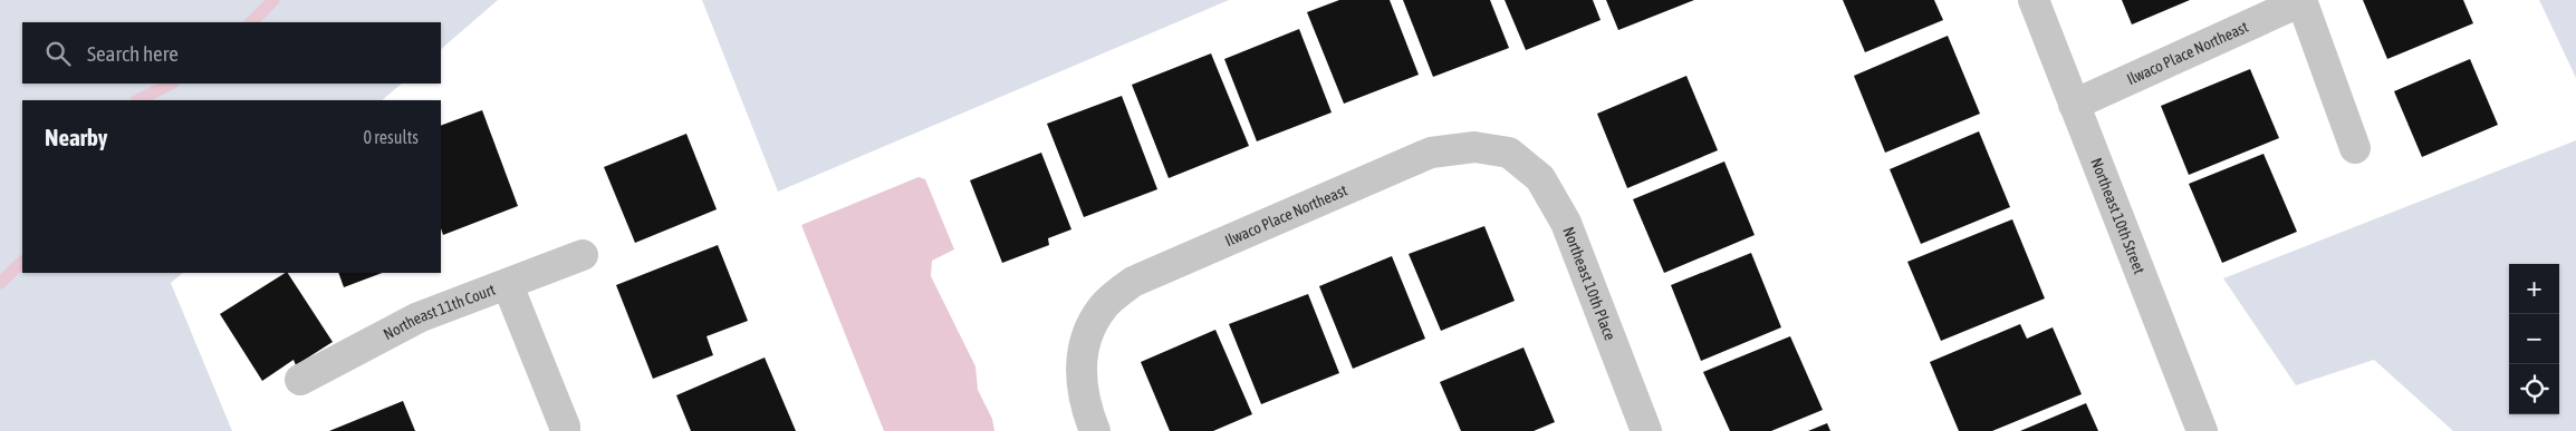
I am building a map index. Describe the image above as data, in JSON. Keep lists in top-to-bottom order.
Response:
{
  "streets": {
    "street": [
      "Ilwaco Place Northeast",
      "Northeast 10th Street",
      "Northeast 10th Place",
      "Northeast 11th Court"
    ]
  },
  "crossings": [
    ["Ilwaco Place Northeast", "Northeast 10th Street"],
    ["Ilwaco Place Northeast", "Northeast 10th Place"]
  ],
  "page": {
    "search": "Search here",
    "heading": ["Nearby", "0 results"],
    "map_buttons": ["+", "−"]
  }
}
